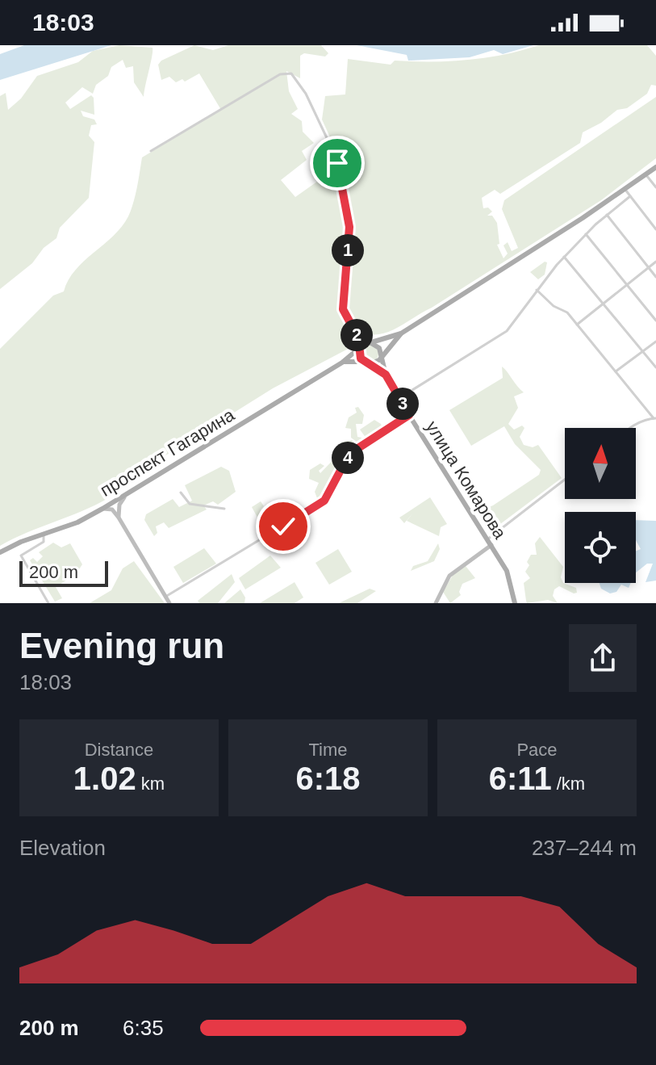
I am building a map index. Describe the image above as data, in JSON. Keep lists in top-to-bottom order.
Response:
{
  "streets": {
    "main road": ["проспект Гагарина", "улица Комарова"]
  },
  "scale_bar": "200 m",
  "north": "top",
  "page": {
    "status": "18:03",
    "pins": [
      "1",
      "2",
      "3",
      "4"
    ],
    "scale": "200 m",
    "heading": ["Evening run", "18:03"],
    "stats": [
      ["Distance", "1.02 km"],
      ["Time", "6:18"],
      ["Pace", "6:11 /km"]
    ],
    "chart": ["Elevation", "237–244 m"],
    "list": [
      {
        "name": "200 m",
        "note": "6:35"
      }
    ]
  }
}
